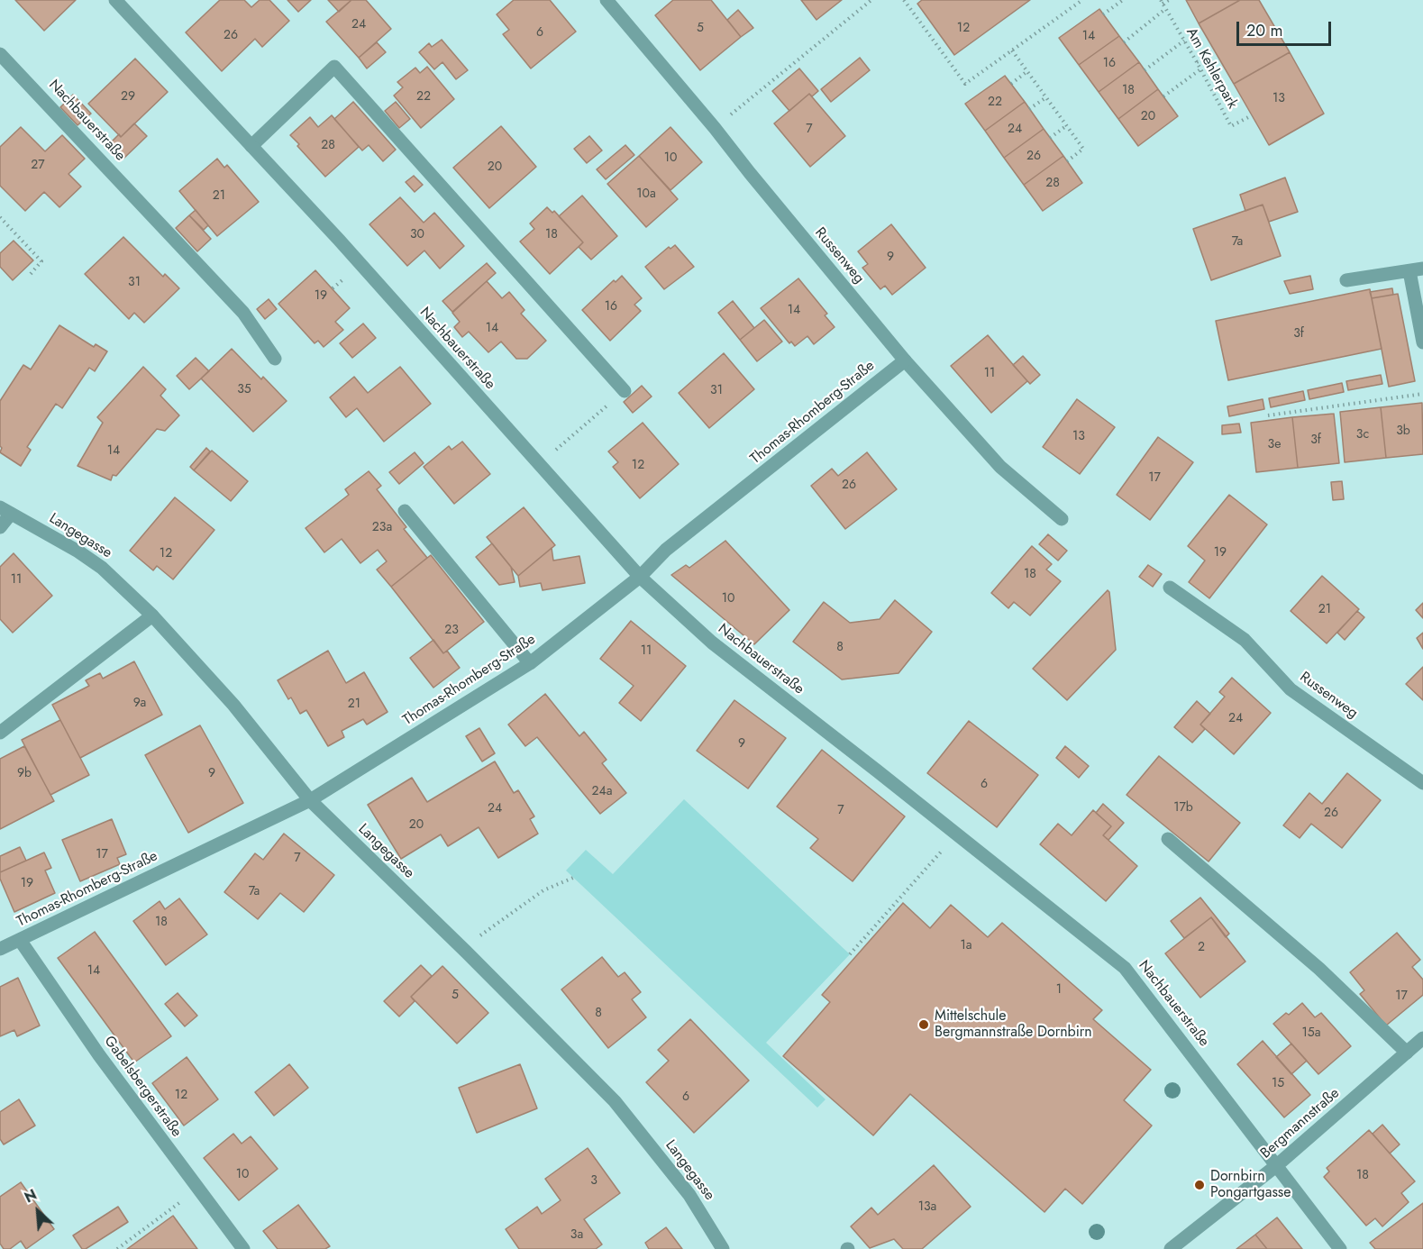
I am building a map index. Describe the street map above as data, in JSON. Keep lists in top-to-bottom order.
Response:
{
  "streets": {
    "street": [
      "Nachbauerstraße",
      "Russenweg",
      "Thomas-Rhomberg-Straße",
      "Langegasse",
      "Gabelsbergerstraße",
      "Bergmannstraße"
    ],
    "path": ["Am Kehlerpark"]
  },
  "crossings": [
    ["Nachbauerstraße", "Thomas-Rhomberg-Straße"],
    ["Nachbauerstraße", "Bergmannstraße"],
    ["Russenweg", "Thomas-Rhomberg-Straße"],
    ["Thomas-Rhomberg-Straße", "Langegasse"],
    ["Thomas-Rhomberg-Straße", "Gabelsbergerstraße"]
  ],
  "places": ["Mittelschule Bergmannstraße Dornbirn", "Dornbirn Pongartgasse"],
  "house_numbers": [
    "24",
    "5",
    "12",
    "6",
    "26",
    "14",
    "16",
    "18",
    "29",
    "22",
    "13",
    "22",
    "20",
    "7",
    "24",
    "28",
    "26",
    "10",
    "27",
    "20",
    "28",
    "10a",
    "21",
    "30",
    "18",
    "7a",
    "9",
    "31",
    "19",
    "16",
    "14",
    "14",
    "3f",
    "11",
    "35",
    "31",
    "3b",
    "3c",
    "13",
    "3f",
    "3e",
    "14",
    "12",
    "17",
    "26",
    "23a",
    "19",
    "12",
    "18",
    "11",
    "10",
    "21",
    "23",
    "8",
    "11",
    "9a",
    "21",
    "24",
    "9",
    "9b",
    "9",
    "6",
    "24a",
    "17b",
    "24",
    "7",
    "26",
    "20",
    "17",
    "7",
    "19",
    "7a",
    "18",
    "1a",
    "2",
    "14",
    "1",
    "5",
    "17",
    "8",
    "15a",
    "15",
    "12",
    "6",
    "10",
    "18",
    "3",
    "13a",
    "3a"
  ],
  "scale_bar": "20 m",
  "north": "top left"
}
